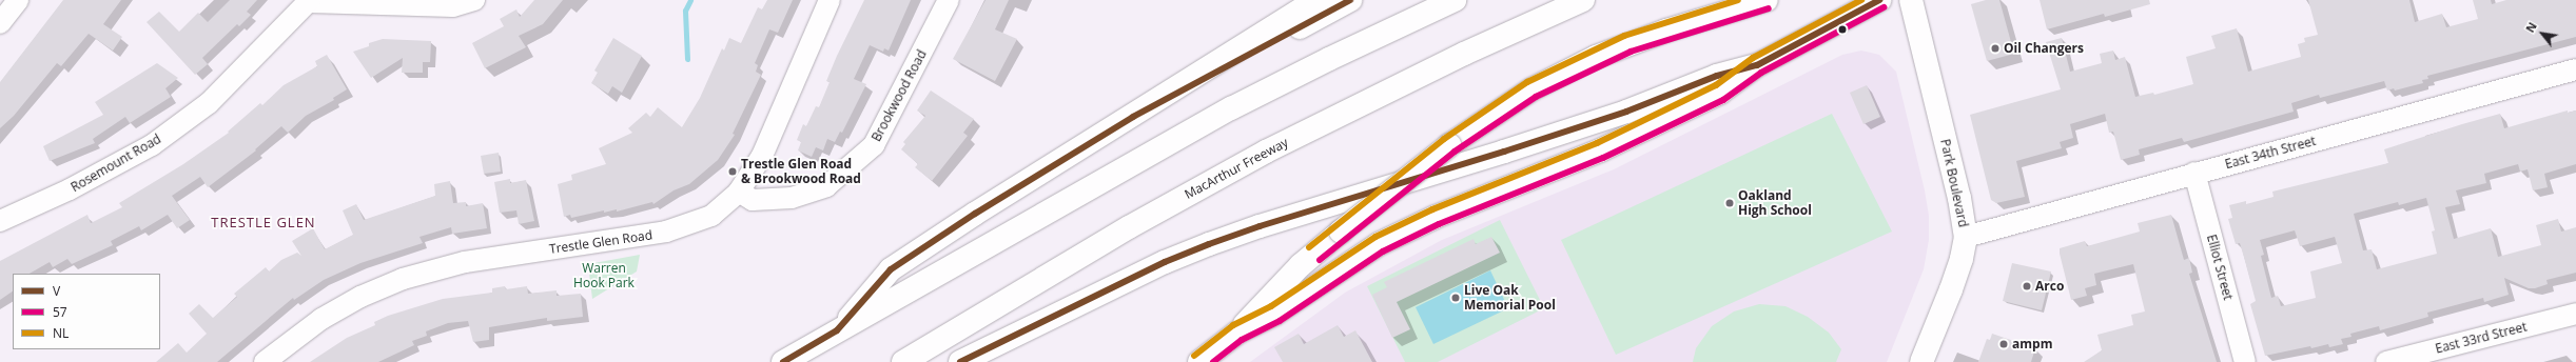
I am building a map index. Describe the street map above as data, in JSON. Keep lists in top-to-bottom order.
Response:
{
  "streets": {
    "main road": ["MacArthur Freeway", "Park Boulevard"],
    "street": [
      "Brookwood Road",
      "East 34th Street",
      "Rosemount Road",
      "Trestle Glen Road",
      "Elliot Street",
      "East 33rd Street"
    ]
  },
  "crossings": [
    ["Brookwood Road", "Trestle Glen Road"],
    ["East 34th Street", "Park Boulevard"],
    ["East 34th Street", "Elliot Street"]
  ],
  "districts": ["TRESTLE GLEN"],
  "parks": ["Warren Hook Park"],
  "places": [
    "Oil Changers",
    "Trestle Glen Road & Brookwood Road",
    "Oakland High School",
    "Arco",
    "Live Oak Memorial Pool",
    "ampm"
  ],
  "lines": ["transit line V", "transit line NL", "transit line 57"],
  "legend": ["V", "57", "NL"],
  "north": "top left"
}
